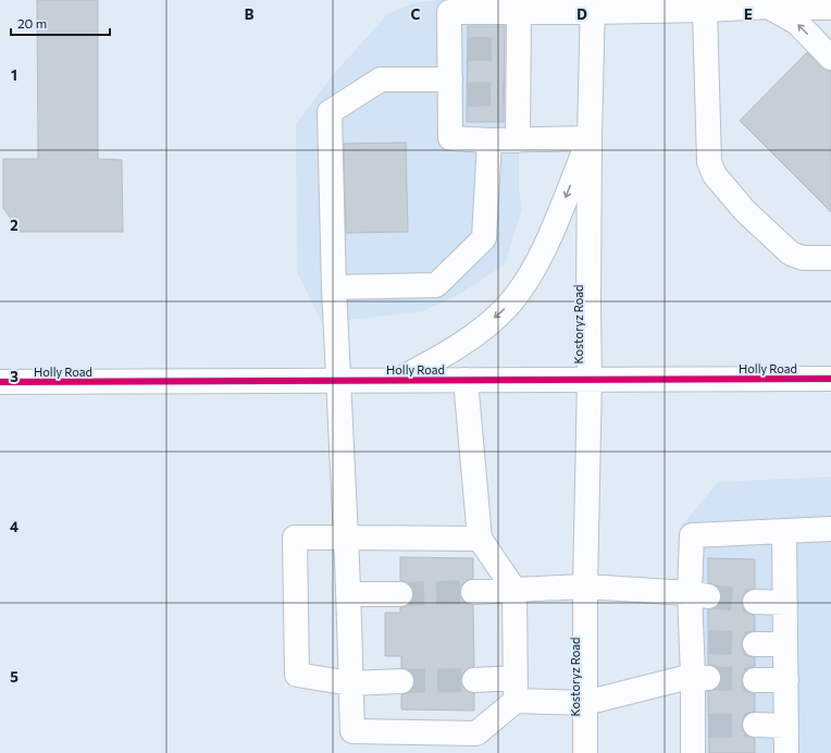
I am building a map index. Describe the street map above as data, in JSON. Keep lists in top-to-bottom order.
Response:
{
  "streets": {
    "main road": ["Kostoryz Road", "Holly Road"]
  },
  "crossings": [
    ["Kostoryz Road", "Holly Road"]
  ],
  "scale_bar": "20 m",
  "grid": {
    "columns": [
      "B",
      "C",
      "D",
      "E"
    ],
    "rows": [
      "1",
      "2",
      "3",
      "4",
      "5"
    ]
  }
}
